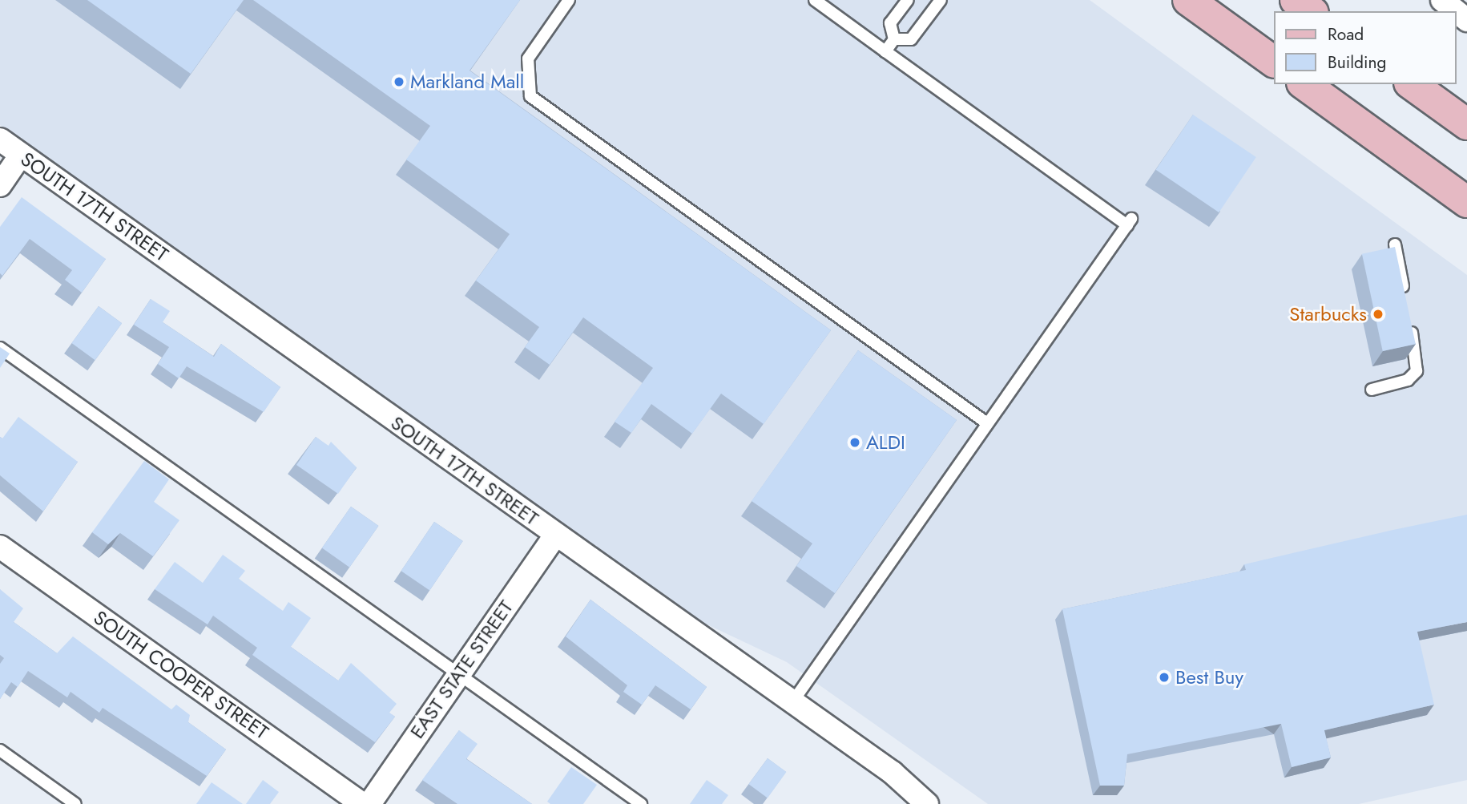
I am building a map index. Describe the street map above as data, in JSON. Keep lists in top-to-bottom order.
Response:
{
  "streets": {
    "street": ["SOUTH 17TH STREET", "EAST STATE STREET", "SOUTH COOPER STREET"]
  },
  "crossings": [
    ["SOUTH 17TH STREET", "EAST STATE STREET"]
  ],
  "places": [
    "Markland Mall",
    "Starbucks",
    "ALDI",
    "Best Buy"
  ],
  "legend": ["Road", "Building"]
}
